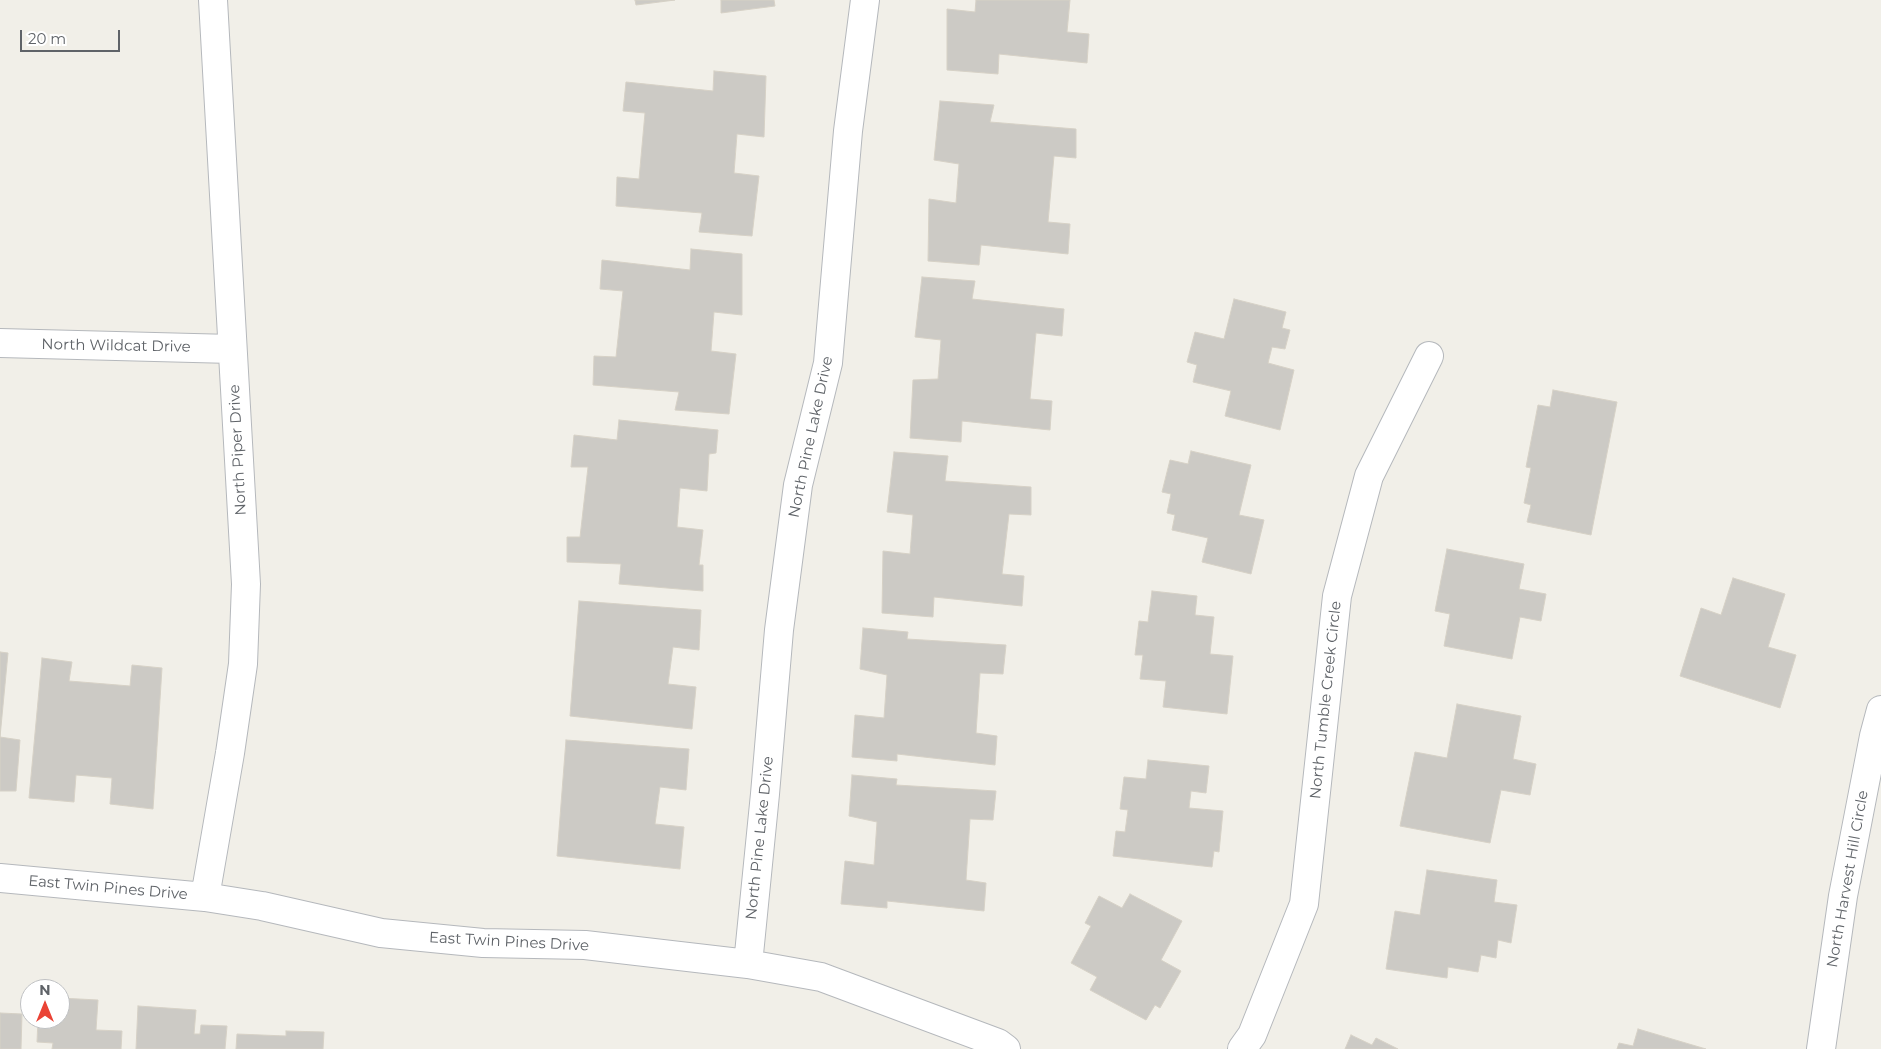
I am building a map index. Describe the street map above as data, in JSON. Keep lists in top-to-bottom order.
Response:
{
  "streets": {
    "street": [
      "North Wildcat Drive",
      "North Pine Lake Drive",
      "North Piper Drive",
      "North Tumble Creek Circle",
      "North Harvest Hill Circle",
      "East Twin Pines Drive"
    ]
  },
  "crossings": [
    ["North Wildcat Drive", "North Piper Drive"],
    ["North Pine Lake Drive", "East Twin Pines Drive"],
    ["North Piper Drive", "East Twin Pines Drive"]
  ],
  "scale_bar": "20 m",
  "north": "top"
}
